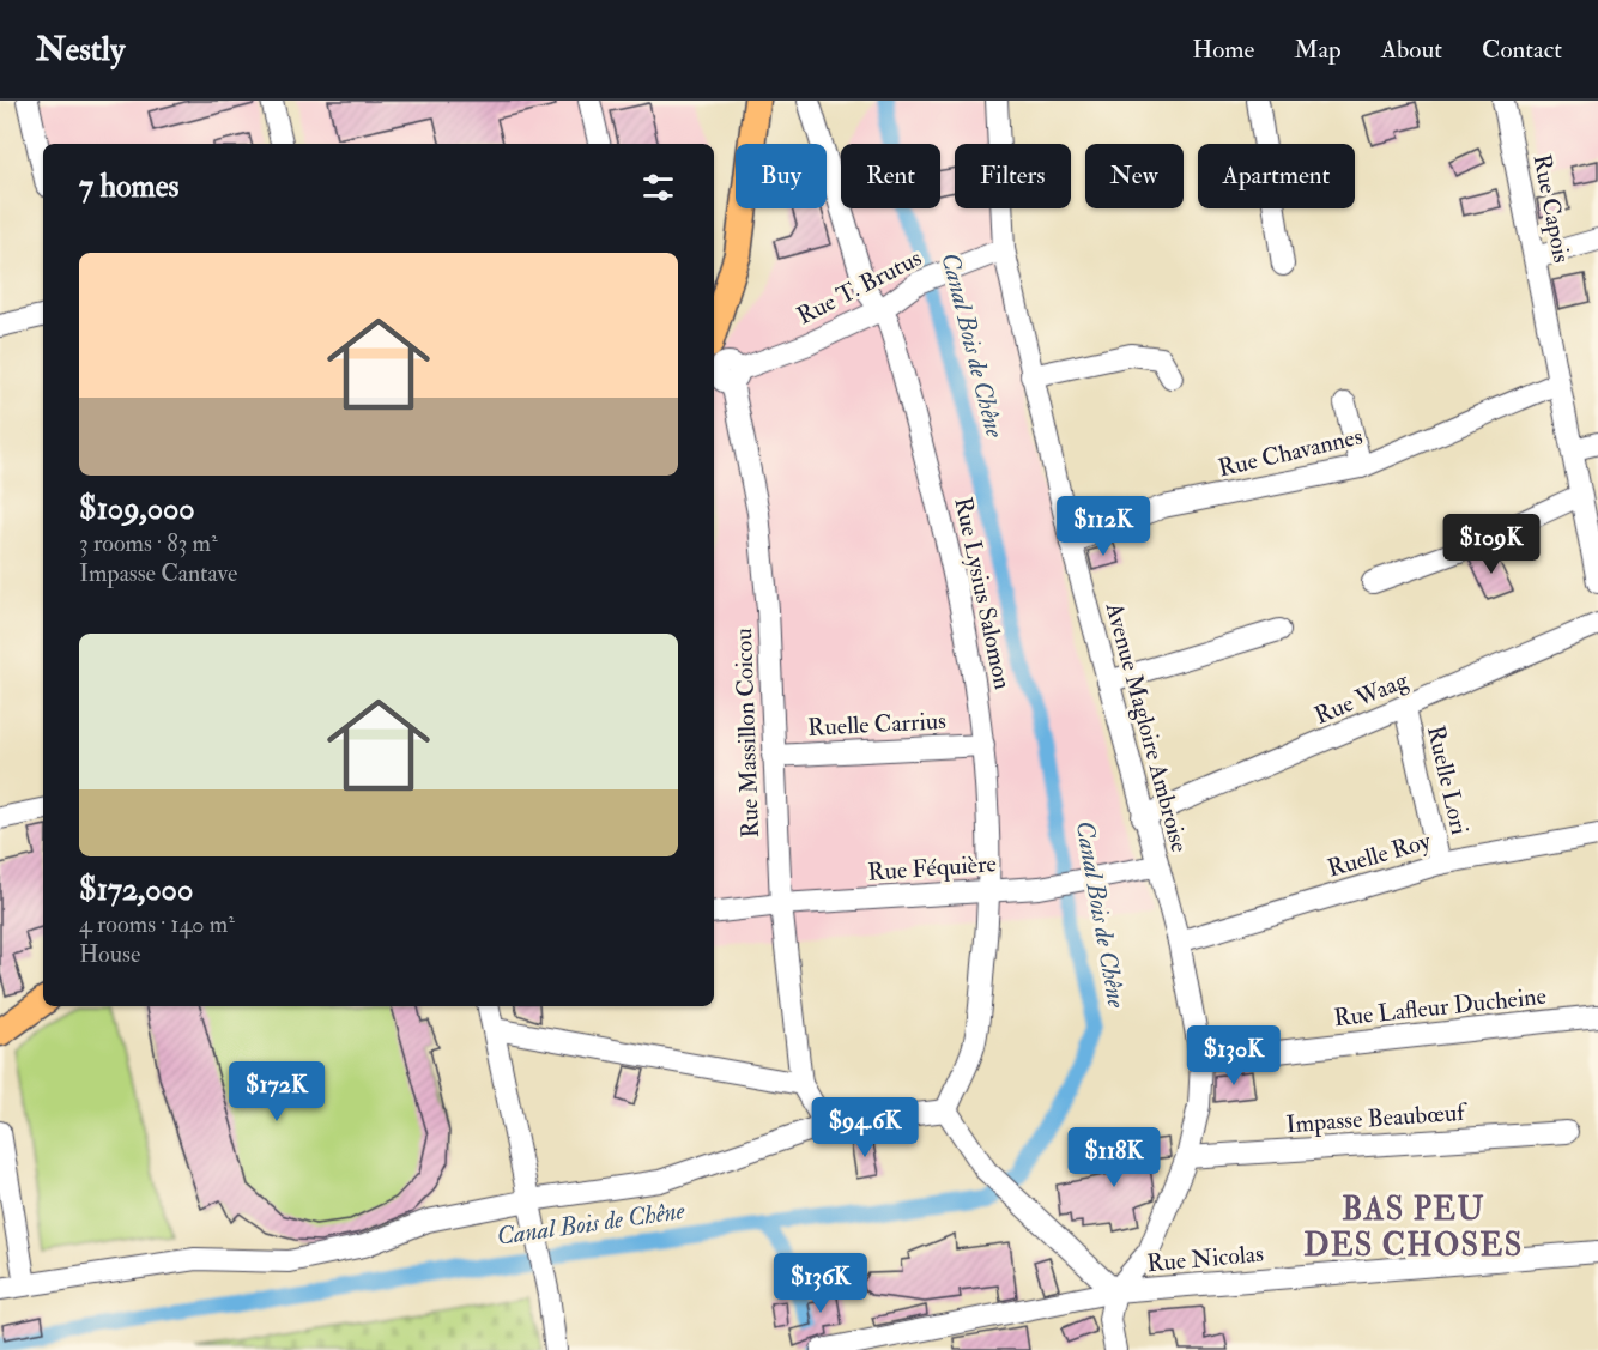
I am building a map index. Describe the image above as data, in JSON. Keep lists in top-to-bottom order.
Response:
{
  "streets": {
    "street": [
      "Rue Capois",
      "Rue T. Brutus",
      "Rue Chavannes",
      "Rue Lysius Salomon",
      "Rue Waag",
      "Ruelle Carrius",
      "Avenue Magloire Ambroise",
      "Rue Massillon Coicou",
      "Ruelle Lori",
      "Ruelle Roy",
      "Rue Féquière",
      "Rue Lafleur Ducheine",
      "Impasse Beaubœuf",
      "Rue Nicolas"
    ]
  },
  "crossings": [
    ["Rue Capois", "Rue Chavannes"],
    ["Rue T. Brutus", "Rue Lysius Salomon"],
    ["Rue T. Brutus", "Avenue Magloire Ambroise"],
    ["Rue T. Brutus", "Rue Massillon Coicou"],
    ["Rue Chavannes", "Avenue Magloire Ambroise"],
    ["Rue Lysius Salomon", "Ruelle Carrius"],
    ["Rue Lysius Salomon", "Rue Féquière"],
    ["Rue Waag", "Avenue Magloire Ambroise"],
    ["Rue Waag", "Ruelle Lori"],
    ["Ruelle Carrius", "Rue Massillon Coicou"],
    ["Avenue Magloire Ambroise", "Ruelle Roy"],
    ["Avenue Magloire Ambroise", "Rue Féquière"],
    ["Avenue Magloire Ambroise", "Rue Lafleur Ducheine"],
    ["Avenue Magloire Ambroise", "Impasse Beaubœuf"],
    ["Avenue Magloire Ambroise", "Rue Nicolas"],
    ["Rue Massillon Coicou", "Rue Féquière"],
    ["Ruelle Lori", "Ruelle Roy"]
  ],
  "districts": ["BAS PEU DES CHOSES"],
  "water": ["Canal Bois de Chêne"],
  "page": {
    "header": "Nestly",
    "nav": [
      "Home",
      "Map",
      "About",
      "Contact"
    ],
    "chip": [
      "Buy",
      "Rent",
      "Filters",
      "New",
      "Apartment"
    ],
    "heading": "7 homes",
    "list": [
      {
        "name": "$109,000",
        "note": "3 rooms · 83 m² · Impasse Cantave"
      },
      {
        "name": "$172,000",
        "note": "4 rooms · 140 m² · House"
      }
    ],
    "price": [
      "$112K",
      "$109K",
      "$130K",
      "$172K",
      "$94.6K",
      "$118K",
      "$136K"
    ]
  }
}
